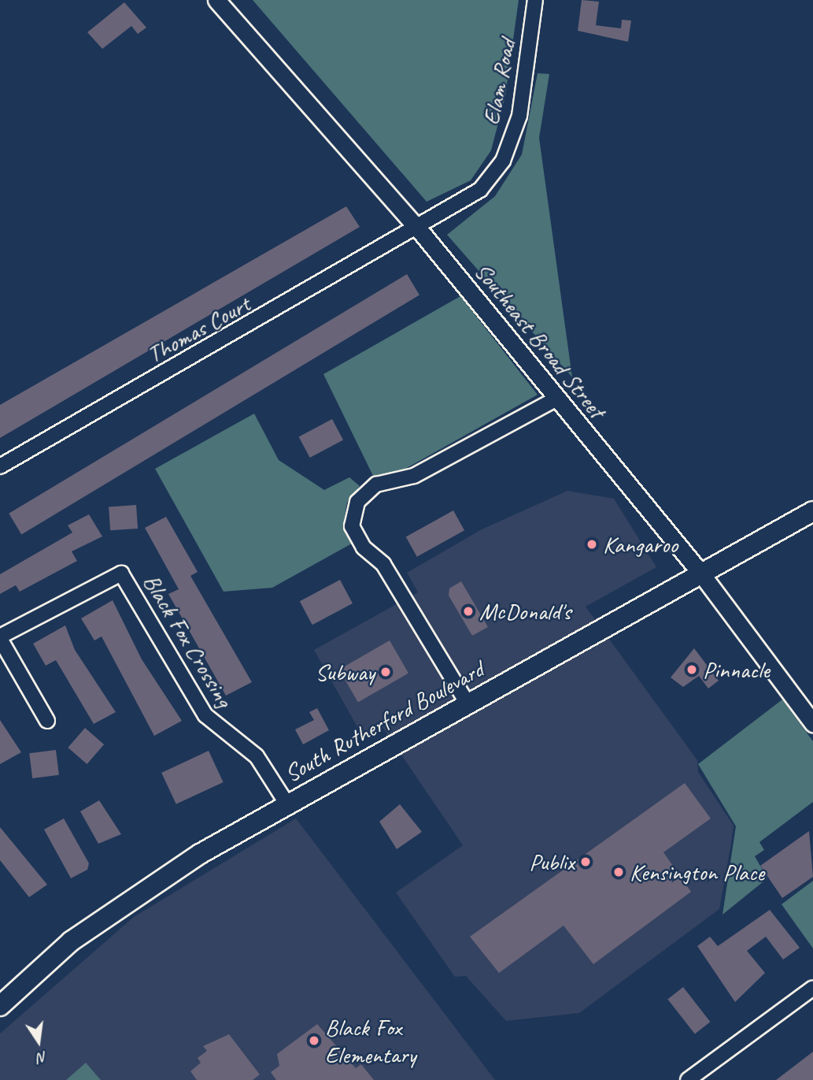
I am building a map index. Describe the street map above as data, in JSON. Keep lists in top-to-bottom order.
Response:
{
  "streets": {
    "highway": ["South Rutherford Boulevard"],
    "main road": ["Southeast Broad Street"],
    "street": ["Elam Road", "Thomas Court", "Black Fox Crossing"]
  },
  "crossings": [
    ["Elam Road", "Thomas Court"],
    ["Elam Road", "Southeast Broad Street"],
    ["Thomas Court", "Southeast Broad Street"],
    ["Southeast Broad Street", "South Rutherford Boulevard"],
    ["Black Fox Crossing", "South Rutherford Boulevard"]
  ],
  "places": [
    "Kangaroo",
    "McDonald's",
    "Pinnacle",
    "Subway",
    "Publix",
    "Kensington Place",
    "Black Fox Elementary"
  ],
  "north": "bottom"
}
